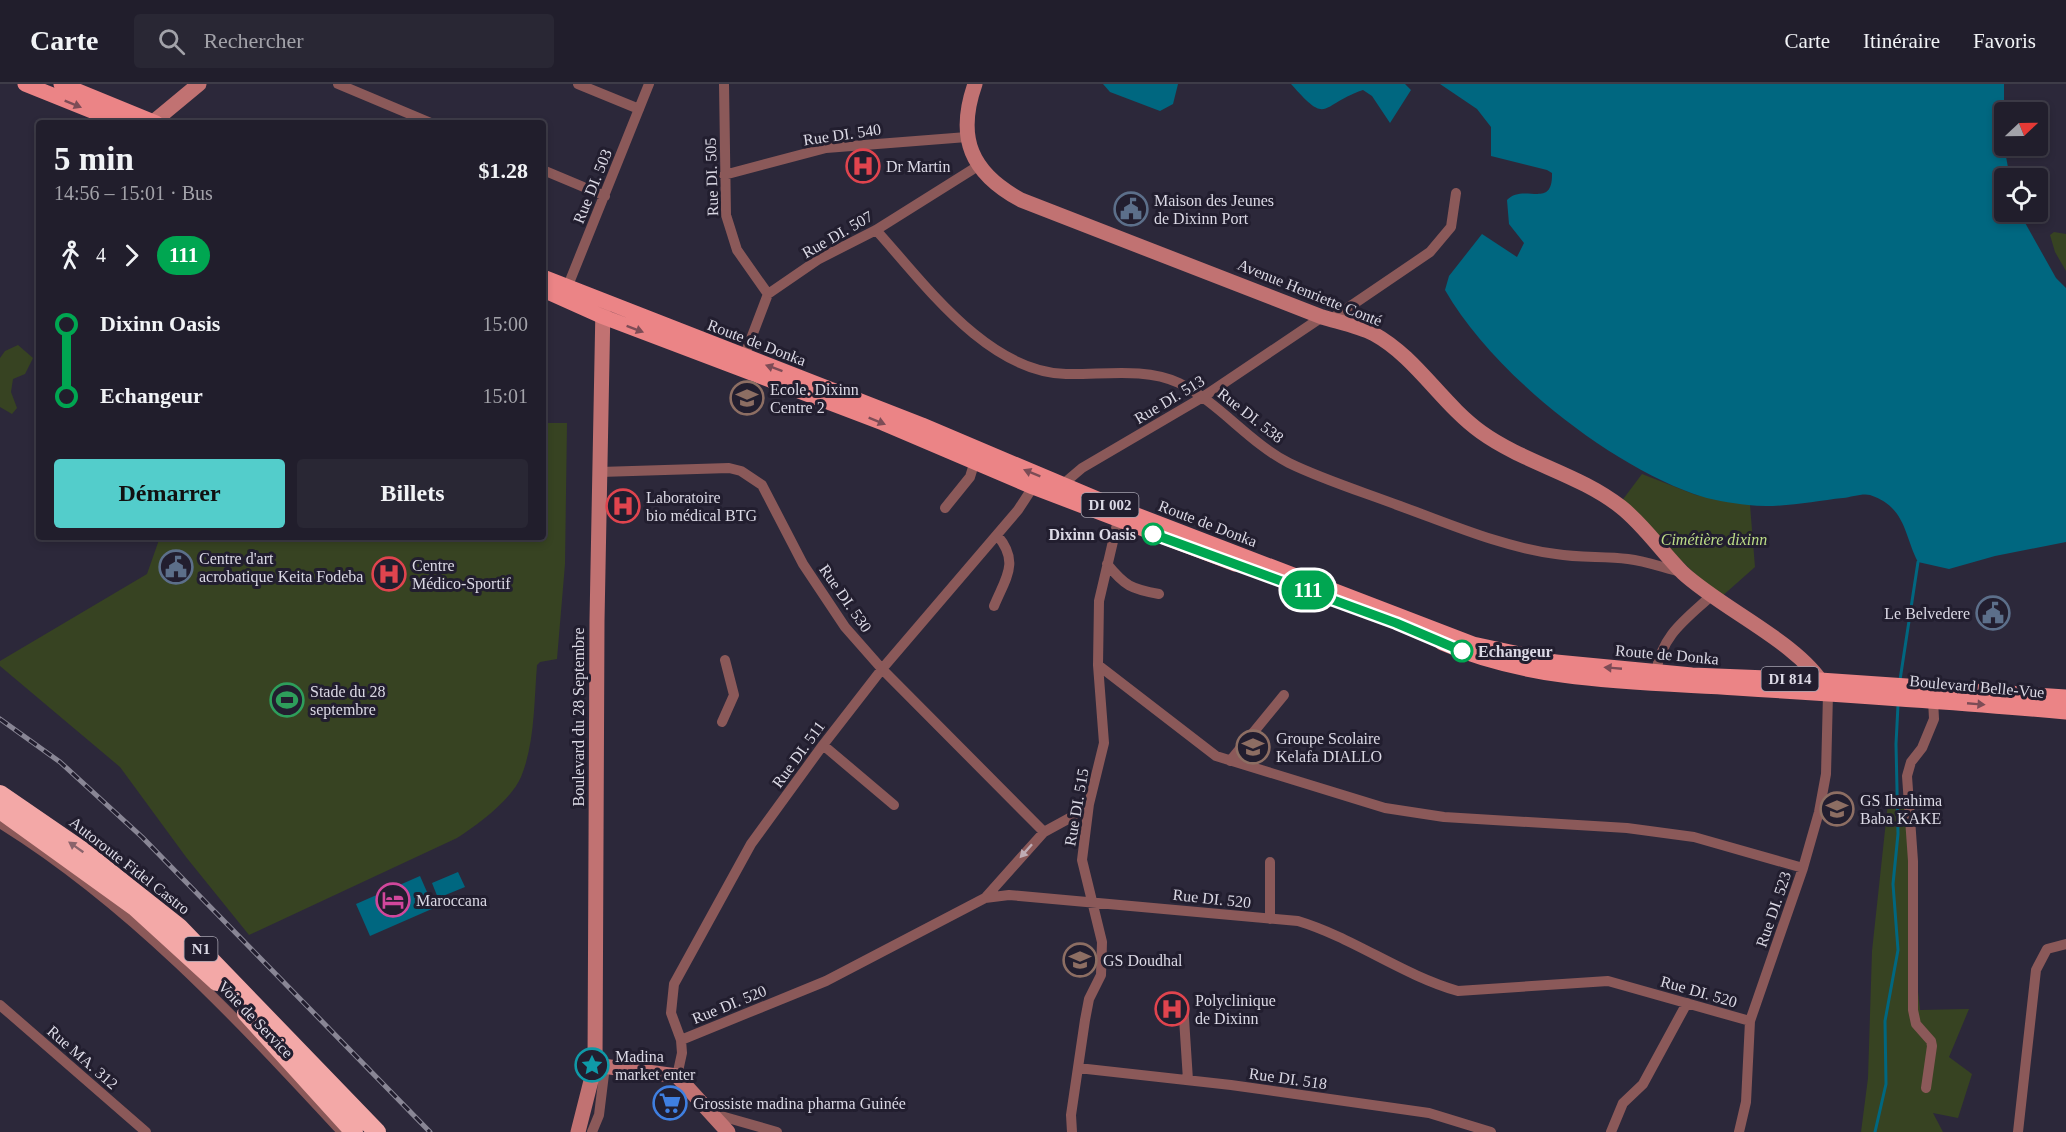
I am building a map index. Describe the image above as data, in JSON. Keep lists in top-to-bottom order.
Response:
{
  "streets": {
    "highway": ["Autoroute Fidel Castro", "N1"],
    "main road": [
      "Avenue Henriette Conté",
      "Route de Donka",
      "DI 002",
      "DI 814",
      "Boulevard Belle-Vue",
      "Boulevard du 28 Septembre"
    ],
    "street": [
      "Rue DI. 540",
      "Rue DI. 505",
      "Rue DI. 503",
      "Rue DI. 507",
      "Rue DI. 513",
      "Rue DI. 538",
      "Rue DI. 530",
      "Rue DI. 511",
      "Rue DI. 515",
      "Rue DI. 520",
      "Rue DI. 523",
      "Voie de Service",
      "Rue MA. 312",
      "Rue DI. 518"
    ]
  },
  "crossings": [
    ["Rue DI. 540", "Rue DI. 505"],
    ["Rue DI. 540", "Avenue Henriette Conté"],
    ["Rue DI. 505", "Rue DI. 507"],
    ["Rue DI. 503", "Route de Donka"],
    ["Rue DI. 507", "Avenue Henriette Conté"],
    ["Rue DI. 507", "Rue DI. 538"],
    ["Avenue Henriette Conté", "Route de Donka"],
    ["Avenue Henriette Conté", "Rue DI. 513"],
    ["Avenue Henriette Conté", "Rue DI. 538"],
    ["Avenue Henriette Conté", "Rue DI. 523"],
    ["Route de Donka", "Rue DI. 513"],
    ["Route de Donka", "Boulevard Belle-Vue"],
    ["Route de Donka", "Boulevard du 28 Septembre"],
    ["Route de Donka", "Rue DI. 511"],
    ["Route de Donka", "Rue DI. 515"],
    ["Route de Donka", "Rue DI. 523"],
    ["Rue DI. 513", "Rue DI. 538"],
    ["Rue DI. 530", "Boulevard du 28 Septembre"],
    ["Rue DI. 530", "Rue DI. 511"],
    ["Rue DI. 511", "Rue DI. 520"],
    ["Rue DI. 515", "Rue DI. 520"],
    ["Rue DI. 515", "Rue DI. 518"],
    ["Rue DI. 520", "Rue DI. 523"]
  ],
  "parks": ["Cimétière dixinn"],
  "places": {
    "hospital": [
      "Dr Martin",
      "Laboratoire bio médical BTG",
      "Centre Médico-Sportif",
      "Polyclinique de Dixinn"
    ],
    "public building": ["Maison des Jeunes de Dixinn Port", "Centre d'art acrobatique Keita Fodeba", "Le Belvedere"],
    "school or university": [
      "Ecole. Dixinn Centre 2",
      "Groupe Scolaire Kelafa DIALLO",
      "GS Ibrahima Baba KAKE",
      "GS Doudhal"
    ],
    "other": ["Dixinn Oasis", "Echangeur"],
    "sports": ["Stade du 28 septembre"],
    "hotel": ["Maroccana"],
    "place": ["Madina market enter"],
    "supermarket": ["Grossiste madina pharma Guinée"]
  },
  "lines": ["bus line 111"],
  "north": "right",
  "page": {
    "header": "Carte",
    "search": "Rechercher",
    "nav": ["Carte", "Itinéraire", "Favoris"],
    "on_map": "111",
    "heading": ["5 min", "14:56 – 15:01 · Bus", "$1.28"],
    "legs": ["4", "111"],
    "list": [
      {
        "name": "Dixinn Oasis",
        "value": "15:00"
      },
      {
        "name": "Echangeur",
        "value": "15:01"
      }
    ],
    "buttons": ["Démarrer", "Billets"]
  }
}
